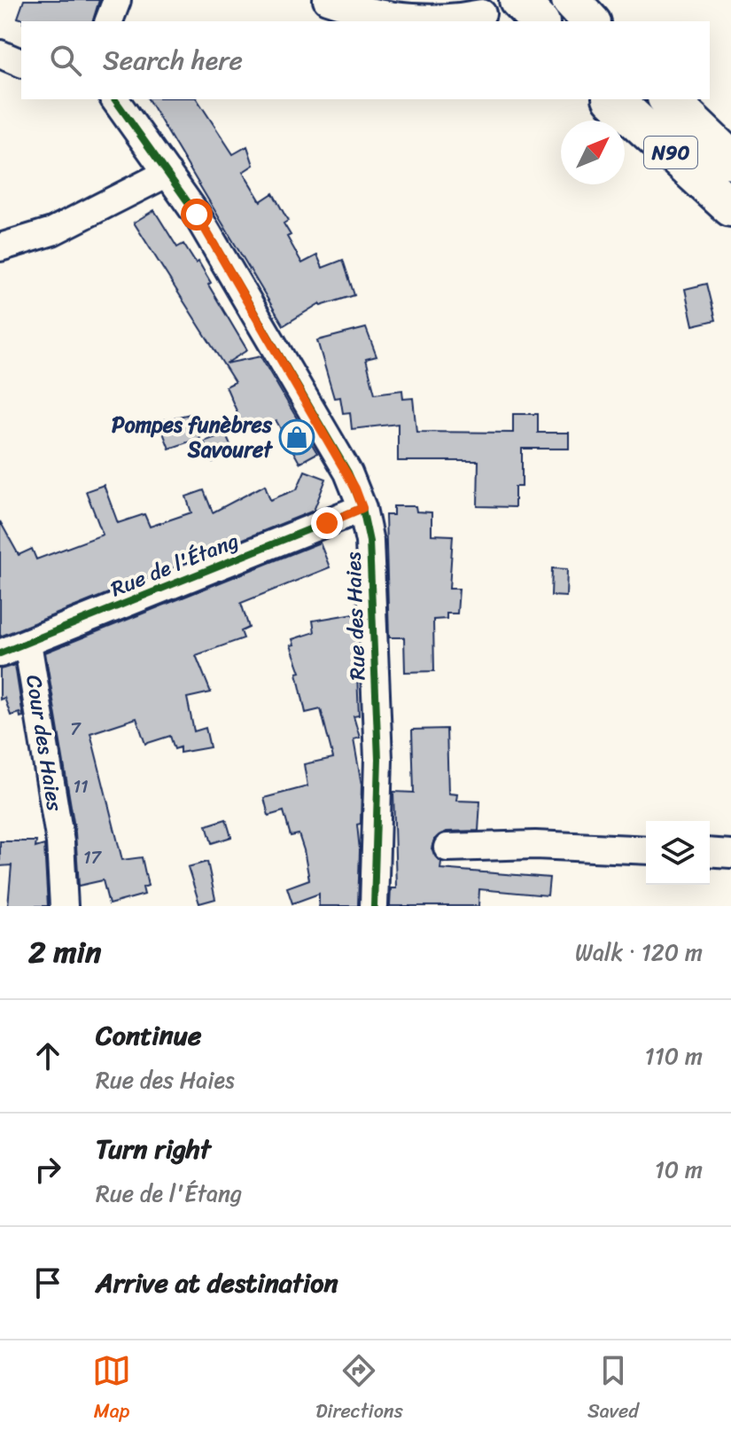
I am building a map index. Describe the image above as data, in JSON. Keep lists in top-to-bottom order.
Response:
{
  "streets": {
    "highway": ["N90"],
    "street": ["Rue de l'Étang", "Rue des Haies", "Cour des Haies"]
  },
  "crossings": [
    ["Rue de l'Étang", "Rue des Haies"],
    ["Rue de l'Étang", "Cour des Haies"]
  ],
  "places": {
    "shop": ["Pompes funèbres Savouret"]
  },
  "house_numbers": ["7", "11", "17"],
  "north": "top right",
  "page": {
    "search": "Search here",
    "heading": ["2 min", "Walk · 120 m"],
    "list": [
      ["Continue", "Rue des Haies", "110 m"],
      ["Turn right", "Rue de l'Étang", "10 m"],
      "Arrive at destination"
    ],
    "nav": ["Map", "Directions", "Saved"]
  }
}
